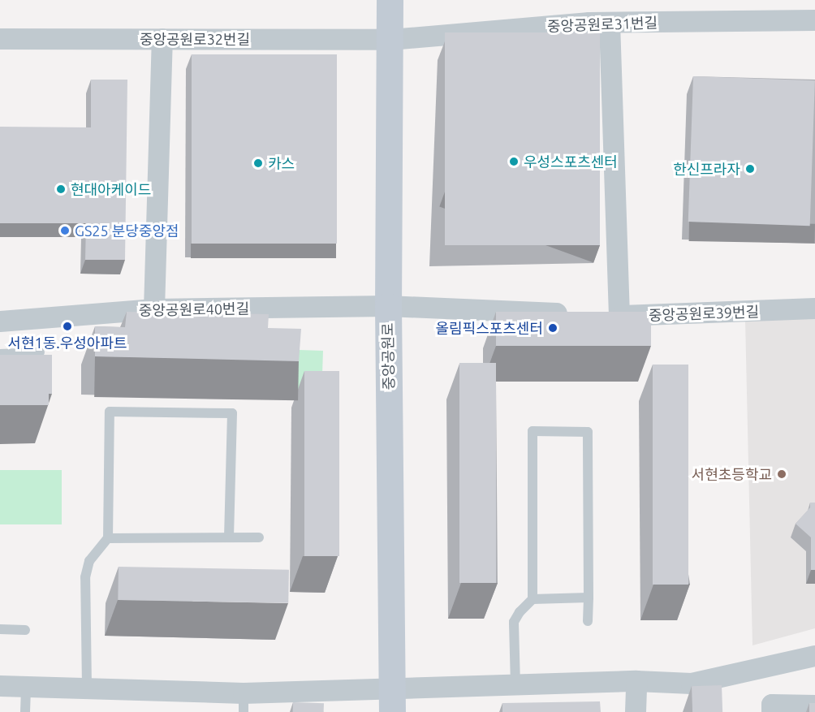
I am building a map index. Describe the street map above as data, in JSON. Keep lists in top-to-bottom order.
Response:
{
  "streets": {
    "street": [
      "중앙공원로31번길",
      "중앙공원로32번길",
      "중앙공원로40번길",
      "중앙공원로39번길",
      "중앙공원로"
    ]
  },
  "crossings": [
    ["중앙공원로31번길", "중앙공원로32번길"],
    ["중앙공원로31번길", "중앙공원로"],
    ["중앙공원로32번길", "중앙공원로"],
    ["중앙공원로40번길", "중앙공원로39번길"],
    ["중앙공원로40번길", "중앙공원로"],
    ["중앙공원로39번길", "중앙공원로"]
  ],
  "places": [
    "우성스포츠센터",
    "카스",
    "한신프라자",
    "현대아케이드",
    "GS25 분당중앙점",
    "서현1동.우성아파트",
    "올림픽스포츠센터",
    "서현초등학교"
  ]
}
